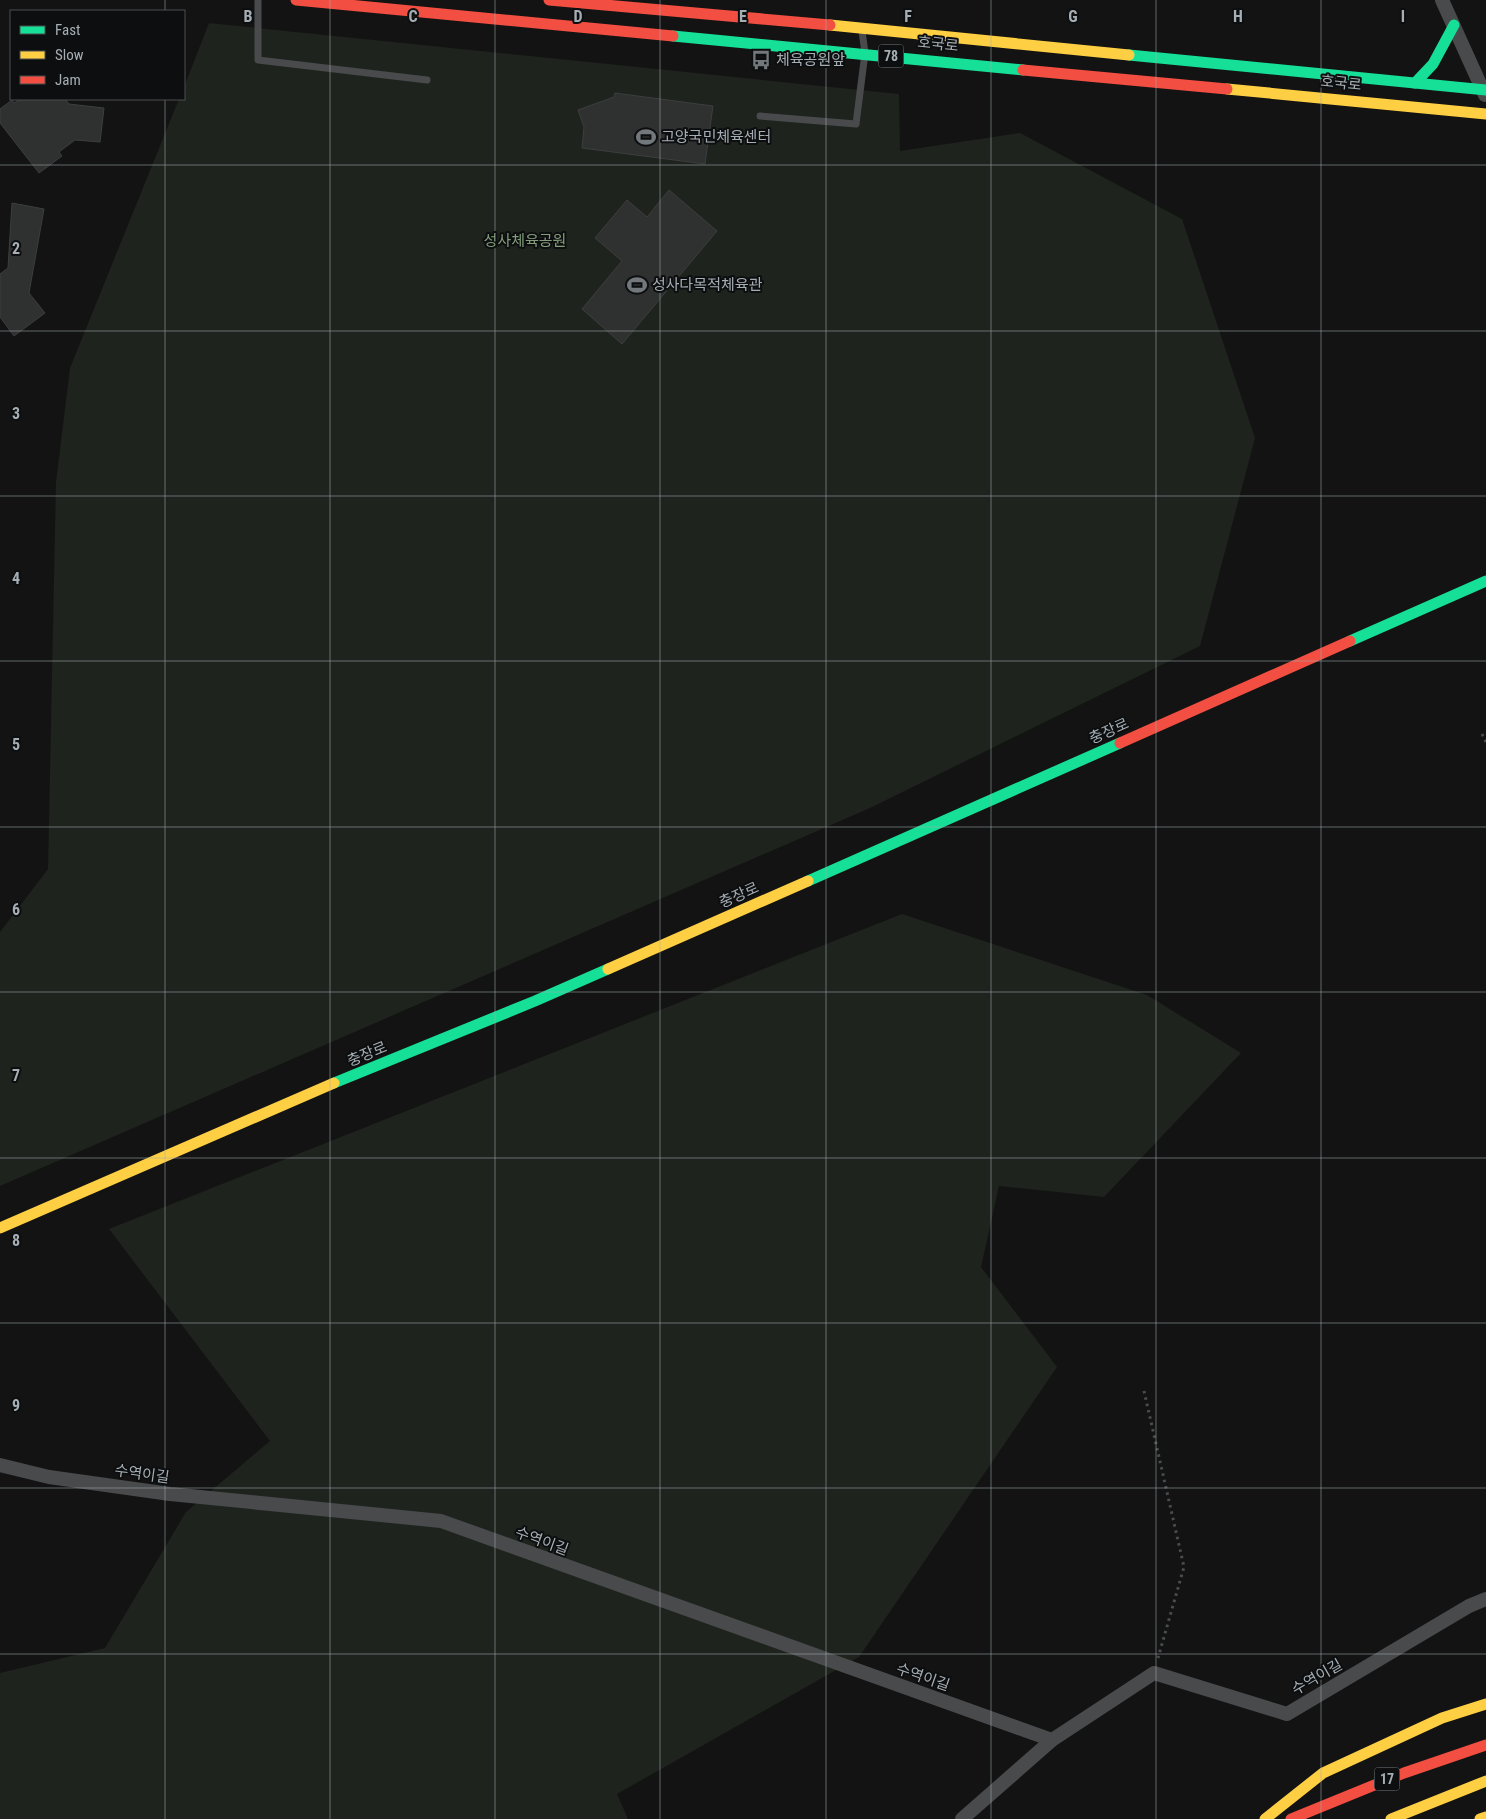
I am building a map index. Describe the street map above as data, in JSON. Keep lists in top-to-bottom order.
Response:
{
  "streets": {
    "main road": [
      "호국로",
      "78",
      "충장로",
      "17"
    ],
    "street": ["수역이길"]
  },
  "parks": ["성사체육공원"],
  "places": {
    "bus stop": ["체육공원앞"],
    "sports": ["고양국민체육센터", "성사다목적체육관"]
  },
  "legend": ["Fast", "Slow", "Jam"],
  "grid": {
    "columns": [
      "B",
      "C",
      "D",
      "E",
      "F",
      "G",
      "H",
      "I"
    ],
    "rows": [
      "2",
      "3",
      "4",
      "5",
      "6",
      "7",
      "8",
      "9"
    ]
  }
}
